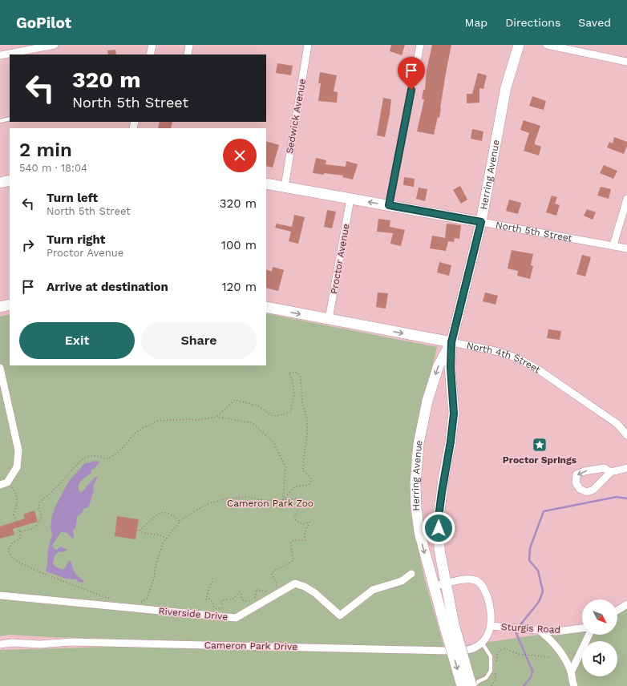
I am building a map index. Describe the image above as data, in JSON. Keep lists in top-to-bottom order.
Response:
{
  "streets": {
    "main road": ["Herring Avenue", "North 5th Street", "North 4th Street"],
    "street": [
      "Sedwick Avenue",
      "Proctor Avenue",
      "Riverside Drive",
      "Sturgis Road",
      "Cameron Park Drive"
    ]
  },
  "crossings": [
    ["Sedwick Avenue", "North 5th Street"],
    ["Herring Avenue", "North 5th Street"],
    ["Herring Avenue", "North 4th Street"],
    ["Herring Avenue", "Sturgis Road"],
    ["North 5th Street", "Proctor Avenue"],
    ["Proctor Avenue", "North 4th Street"]
  ],
  "one_way": ["North 4th Street"],
  "parks": ["Cameron Park Zoo"],
  "places": {
    "place": ["Proctor Springs"]
  },
  "north": "bottom right",
  "page": {
    "header": "GoPilot",
    "nav": ["Map", "Directions", "Saved"],
    "turn": ["320 m", "North 5th Street"],
    "heading": ["2 min", "540 m · 18:04"],
    "list": [
      {
        "name": "Turn left",
        "note": "North 5th Street",
        "value": "320 m"
      },
      {
        "name": "Turn right",
        "note": "Proctor Avenue",
        "value": "100 m"
      },
      {
        "name": "Arrive at destination",
        "value": "120 m"
      }
    ],
    "buttons": ["Exit", "Share"]
  }
}
